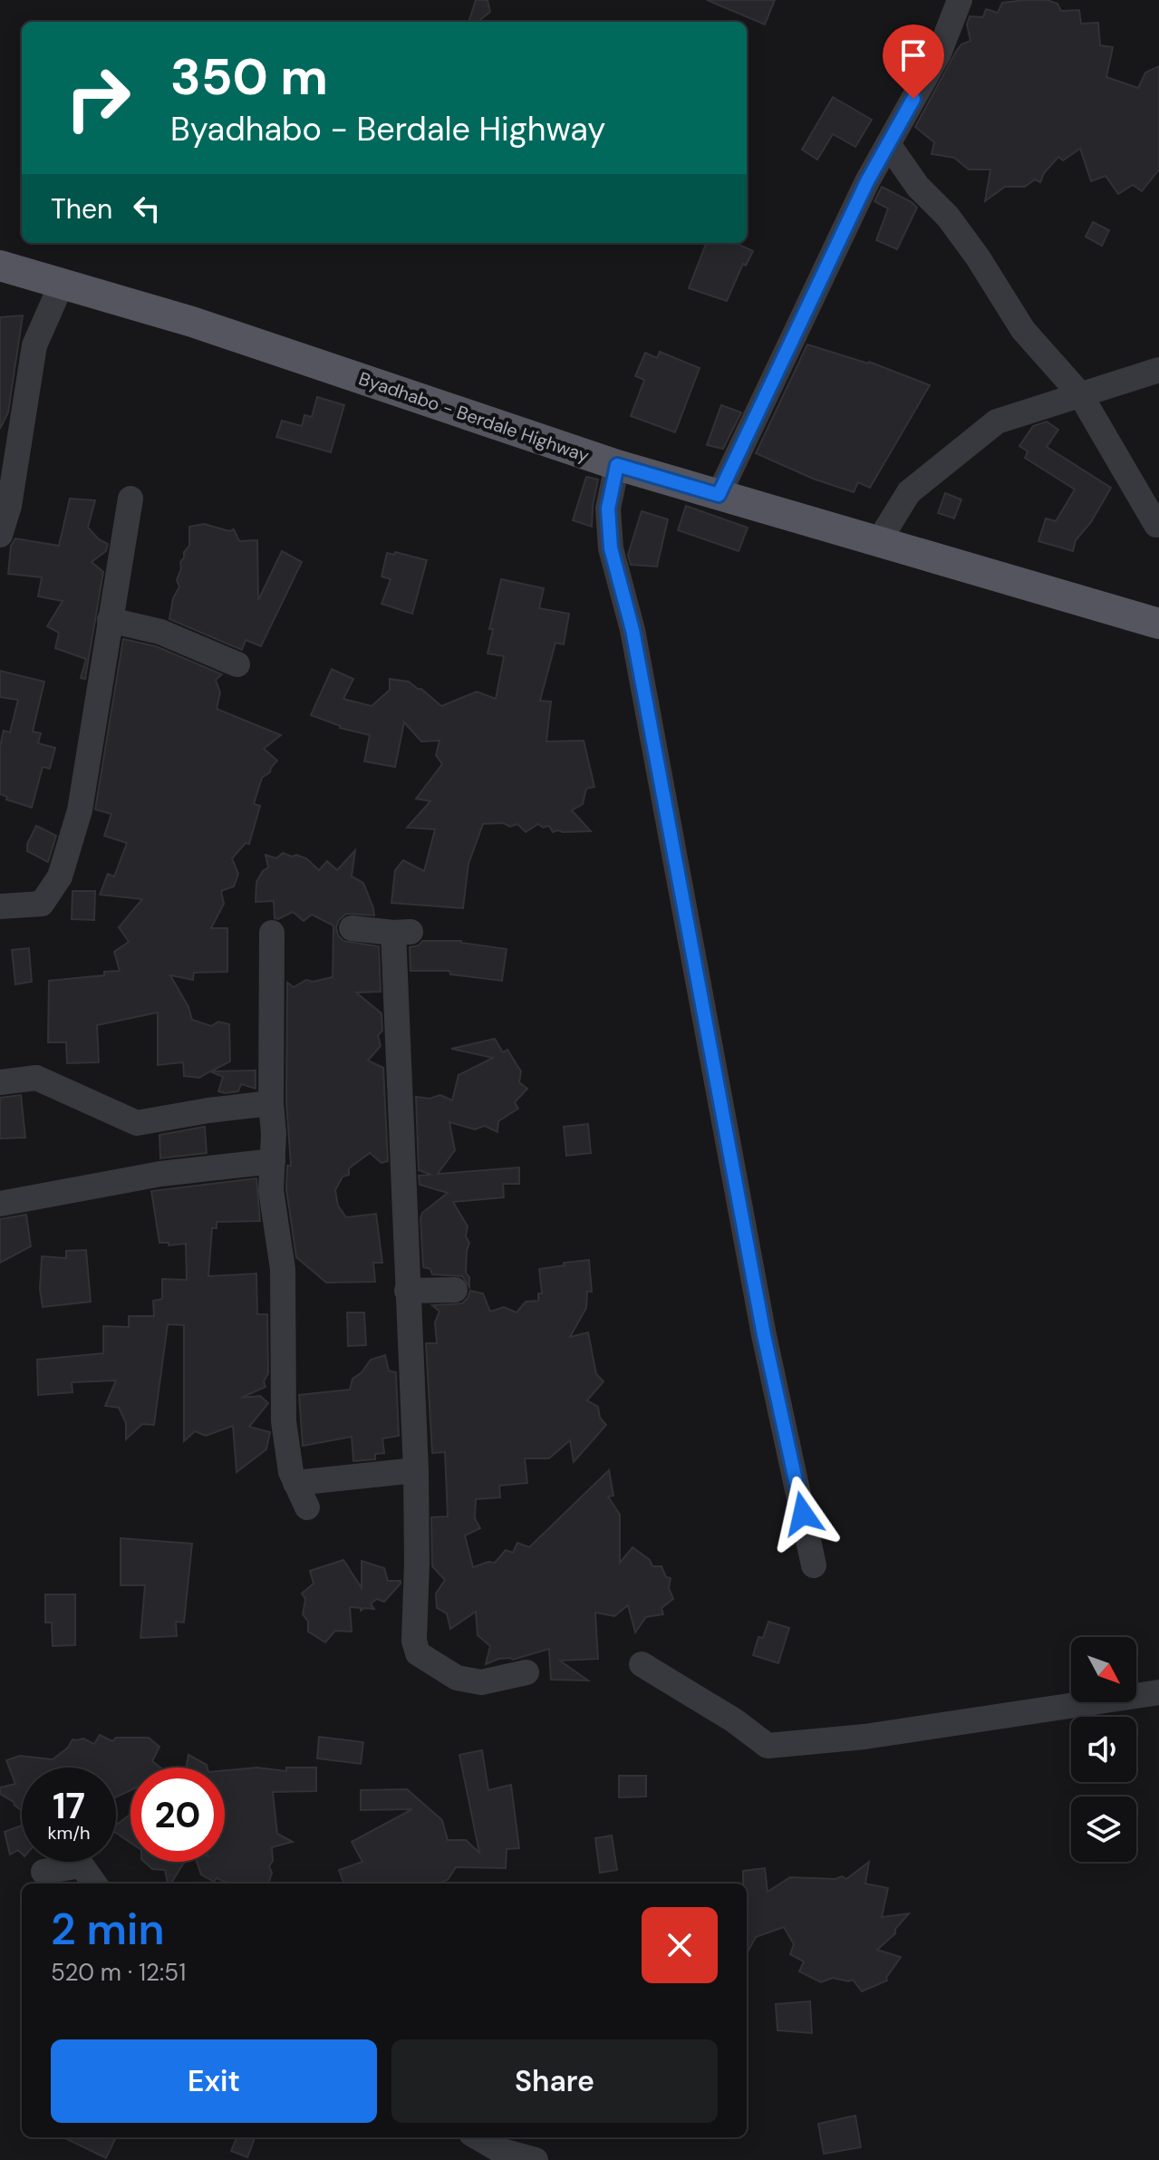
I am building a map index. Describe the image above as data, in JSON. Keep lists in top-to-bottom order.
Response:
{
  "streets": {
    "main road": ["Byadhabo - Berdale Highway"]
  },
  "north": "bottom right",
  "page": {
    "turn": ["350 m", "Byadhabo - Berdale Highway"],
    "then": "Then",
    "speed": "17 km/h",
    "limit": "20",
    "heading": ["2 min", "520 m · 12:51"],
    "buttons": ["Exit", "Share"]
  }
}
